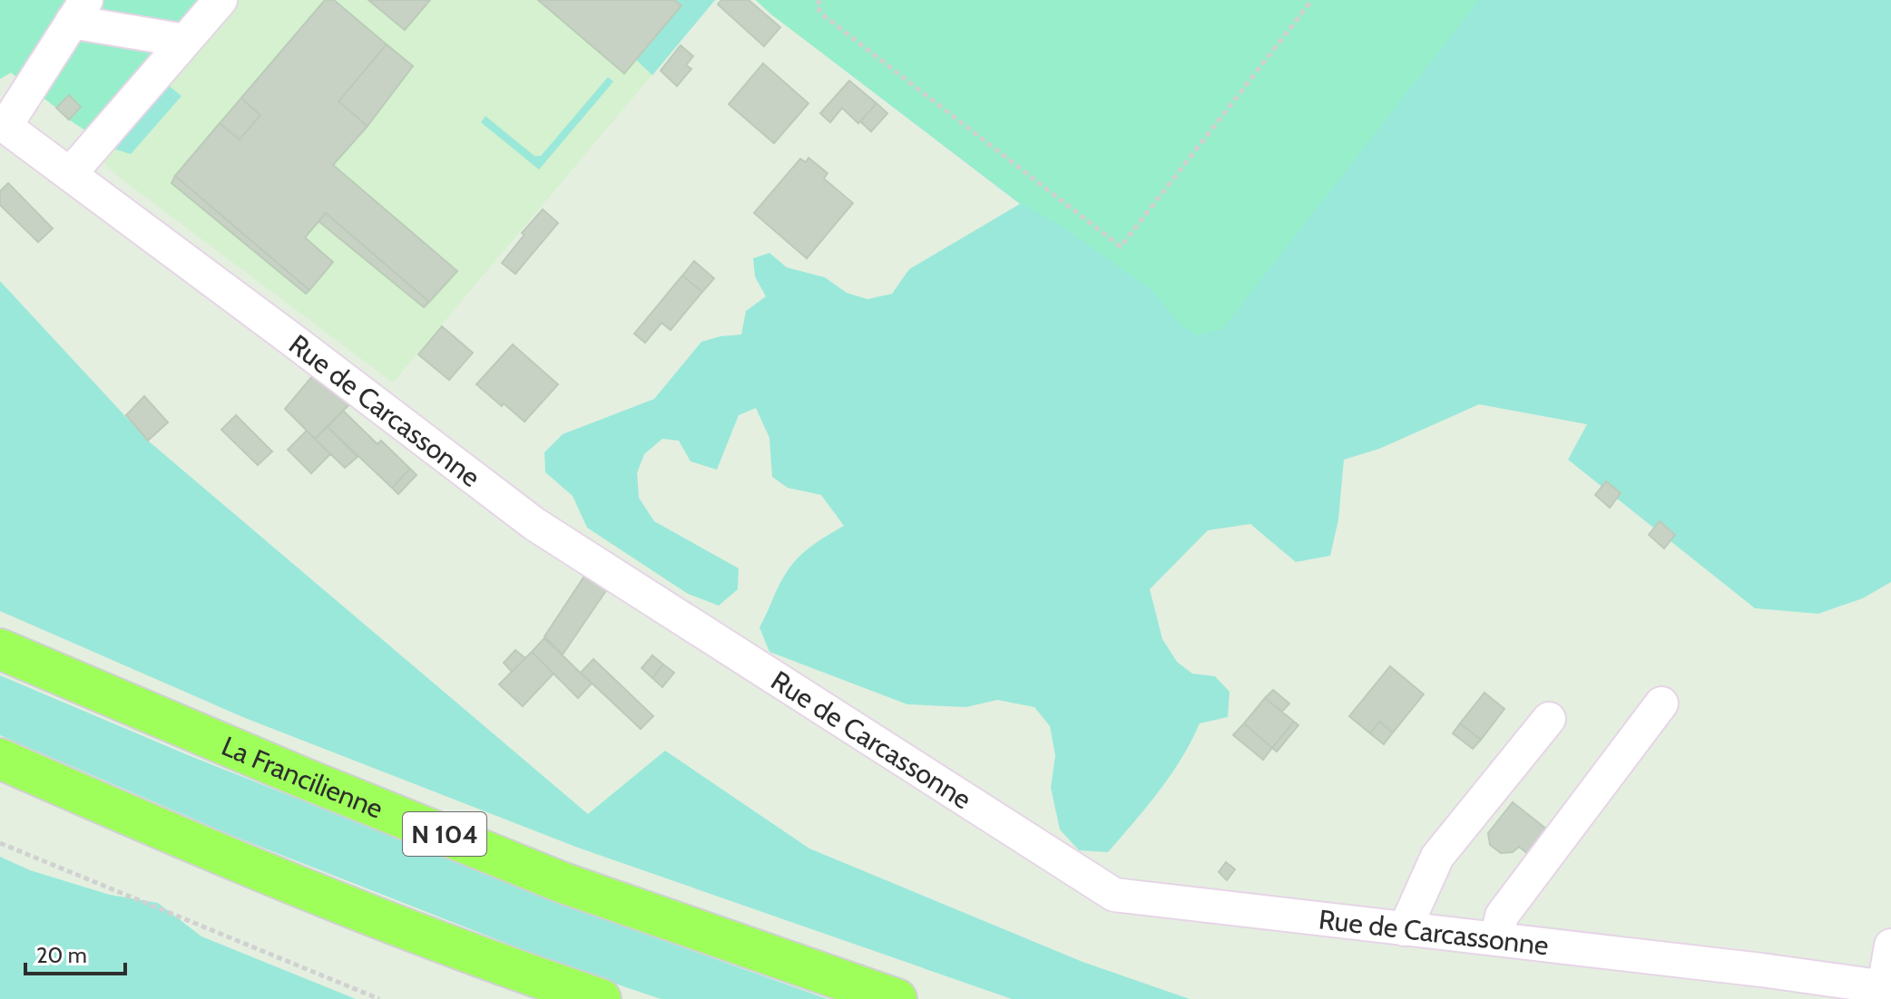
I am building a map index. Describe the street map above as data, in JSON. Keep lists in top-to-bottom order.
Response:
{
  "streets": {
    "highway": ["La Francilienne", "N 104"],
    "street": ["Rue de Carcassonne"]
  },
  "scale_bar": "20 m"
}
